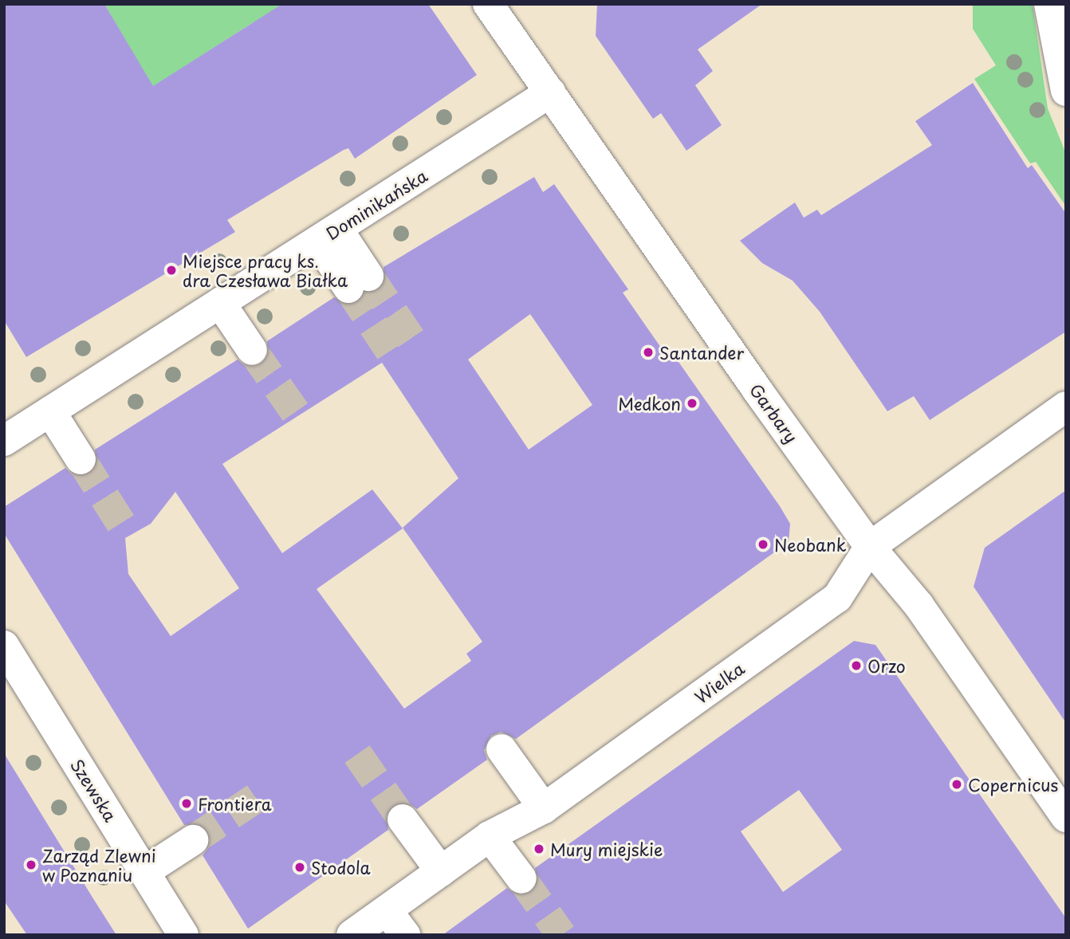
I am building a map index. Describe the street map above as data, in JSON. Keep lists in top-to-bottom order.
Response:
{
  "streets": {
    "street": [
      "Dominikańska",
      "Garbary",
      "Wielka",
      "Szewska"
    ]
  },
  "crossings": [
    ["Dominikańska", "Garbary"],
    ["Garbary", "Wielka"]
  ],
  "places": [
    "Miejsce pracy ks. dra Czesława Białka",
    "Santander",
    "Medkon",
    "Neobank",
    "Orzo",
    "Copernicus",
    "Frontiera",
    "Mury miejskie",
    "Zarząd Zlewni w Poznaniu",
    "Stodola"
  ]
}
